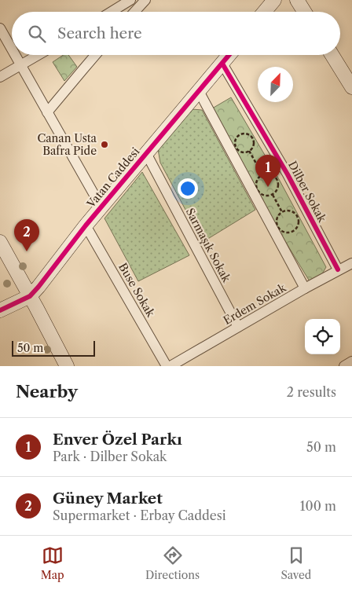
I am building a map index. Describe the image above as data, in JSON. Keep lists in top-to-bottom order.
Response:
{
  "streets": {
    "street": [
      "Vatan Caddesi",
      "Dilber Sokak",
      "Sarmaşık Sokak",
      "Buse Sokak",
      "Erdem Sokak"
    ]
  },
  "crossings": [
    ["Vatan Caddesi", "Dilber Sokak"],
    ["Vatan Caddesi", "Sarmaşık Sokak"],
    ["Vatan Caddesi", "Buse Sokak"],
    ["Dilber Sokak", "Erdem Sokak"],
    ["Sarmaşık Sokak", "Erdem Sokak"]
  ],
  "places": ["Canan Usta Bafra Pide"],
  "scale_bar": "50 m",
  "north": "top right",
  "page": {
    "search": "Search here",
    "pins": ["1", "2"],
    "scale": "50 m",
    "heading": ["Nearby", "2 results"],
    "list": [
      {
        "mark": "1",
        "name": "Enver Özel Parkı",
        "note": "Park · Dilber Sokak",
        "value": "50 m"
      },
      {
        "mark": "2",
        "name": "Güney Market",
        "note": "Supermarket · Erbay Caddesi",
        "value": "100 m"
      }
    ],
    "nav": ["Map", "Directions", "Saved"]
  }
}
